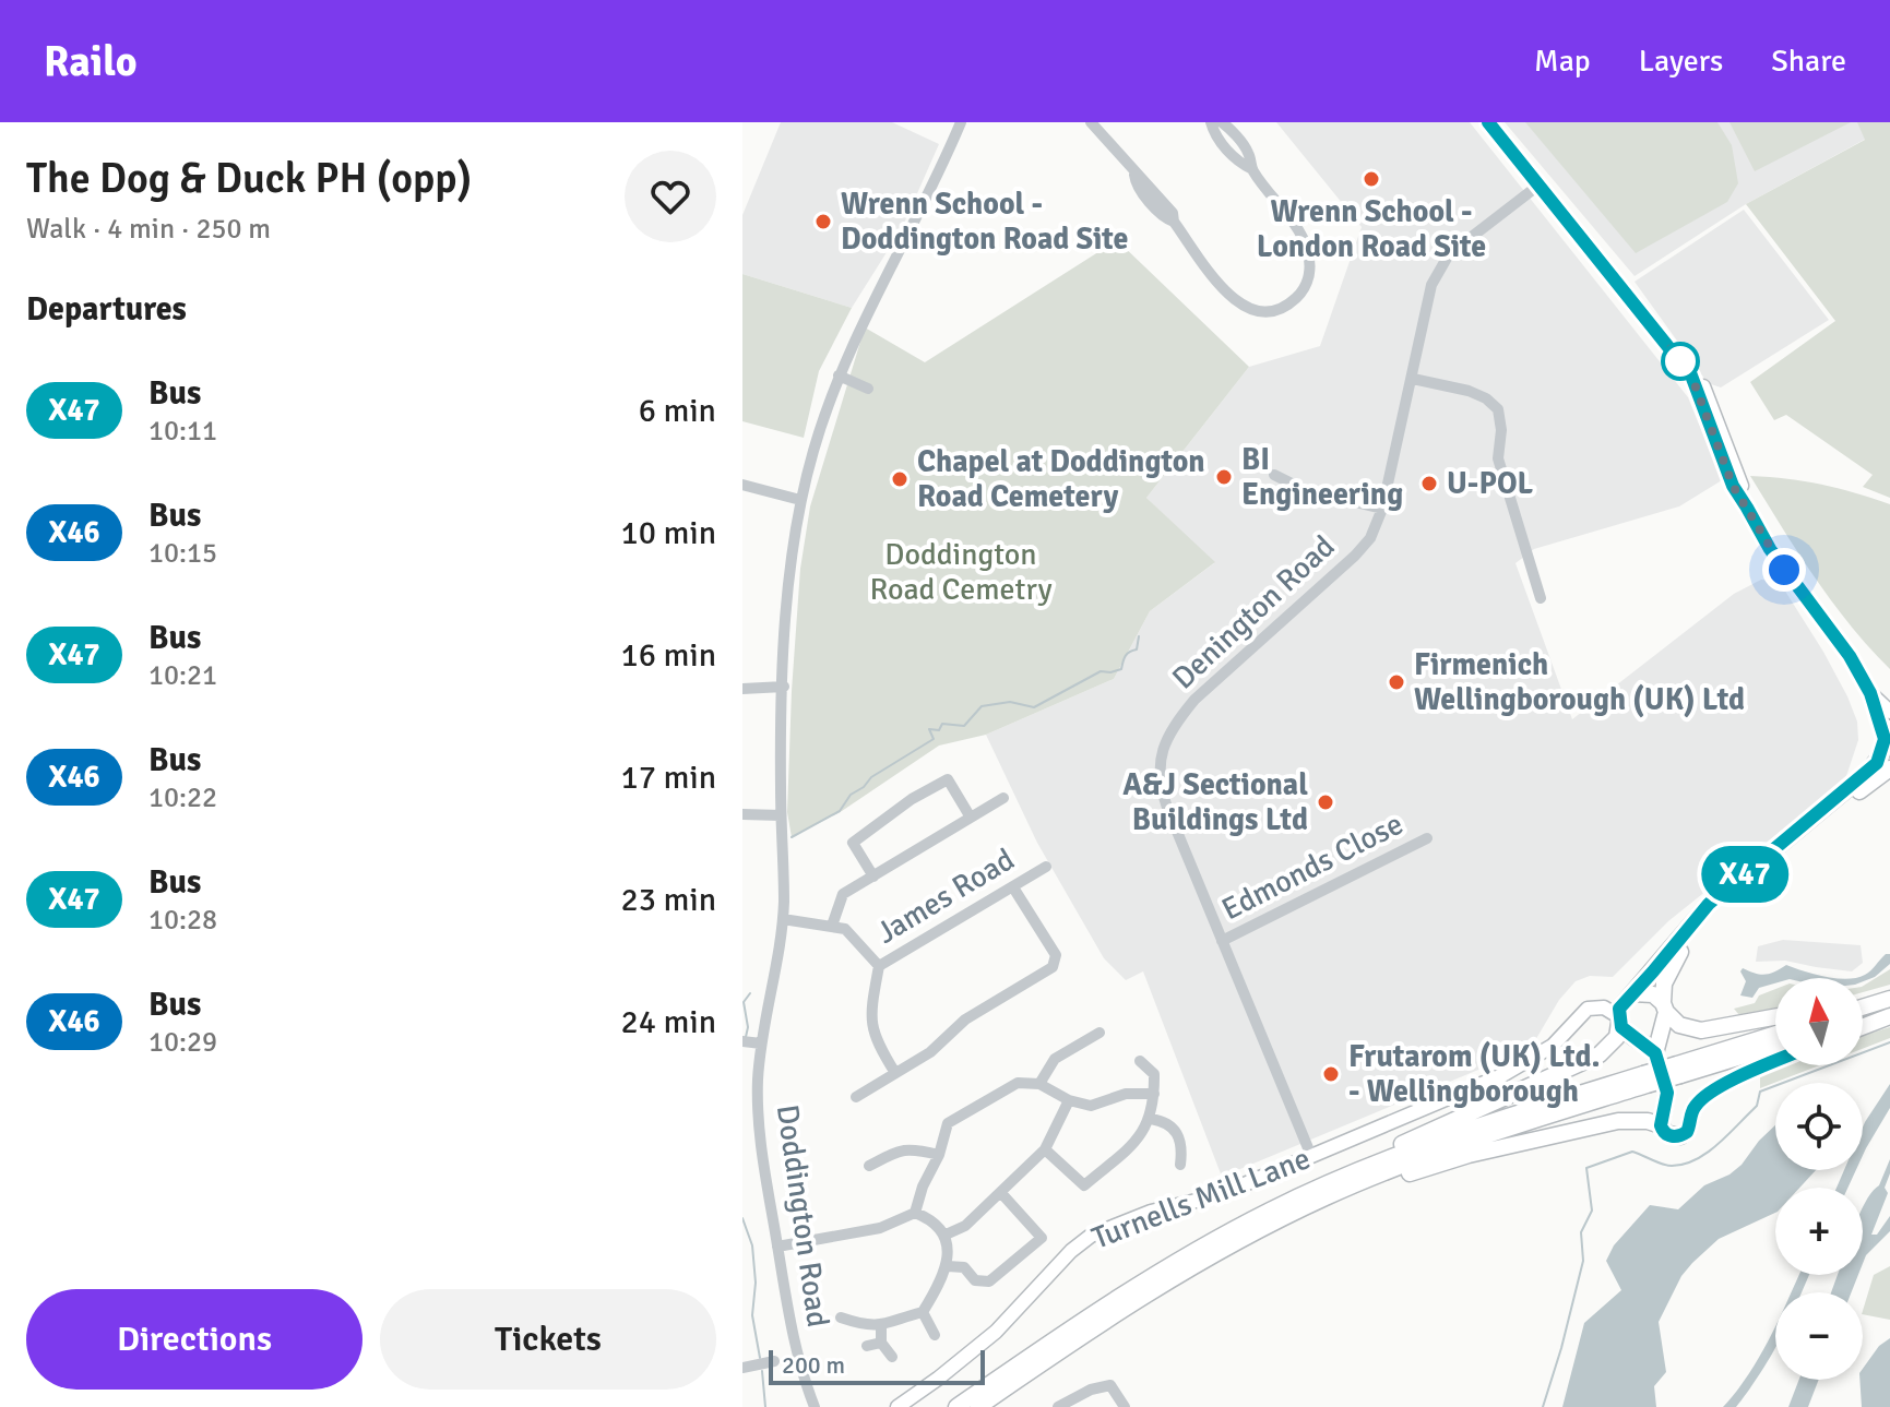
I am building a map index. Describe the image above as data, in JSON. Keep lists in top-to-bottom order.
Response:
{
  "streets": {
    "main road": ["Turnells Mill Lane"],
    "street": [
      "Denington Road",
      "Edmonds Close",
      "James Road",
      "Doddington Road"
    ]
  },
  "crossings": [
    ["Denington Road", "Edmonds Close"],
    ["Denington Road", "Turnells Mill Lane"],
    ["James Road", "Doddington Road"]
  ],
  "parks": ["Doddington Road Cemetry"],
  "places": [
    "Wrenn School - London Road Site",
    "Wrenn School - Doddington Road Site",
    "BI Engineering",
    "Chapel at Doddington Road Cemetery",
    "U-POL",
    "Firmenich Wellingborough (UK) Ltd",
    "A&J Sectional Buildings Ltd",
    "Frutarom (UK) Ltd. - Wellingborough"
  ],
  "lines": ["bus line X47"],
  "scale_bar": "200 m",
  "north": "top",
  "page": {
    "header": "Railo",
    "nav": ["Map", "Layers", "Share"],
    "heading": [
      ["The Dog & Duck PH (opp)", "Walk · 4 min · 250 m"],
      "Departures"
    ],
    "on_map": "X47",
    "list": [
      {
        "mark": "X47",
        "name": "Bus",
        "note": "10:11",
        "value": "6 min"
      },
      {
        "mark": "X46",
        "name": "Bus",
        "note": "10:15",
        "value": "10 min"
      },
      {
        "mark": "X47",
        "name": "Bus",
        "note": "10:21",
        "value": "16 min"
      },
      {
        "mark": "X46",
        "name": "Bus",
        "note": "10:22",
        "value": "17 min"
      },
      {
        "mark": "X47",
        "name": "Bus",
        "note": "10:28",
        "value": "23 min"
      },
      {
        "mark": "X46",
        "name": "Bus",
        "note": "10:29",
        "value": "24 min"
      }
    ],
    "map_buttons": ["+", "−"],
    "buttons": ["Directions", "Tickets"],
    "scale": "200 m"
  }
}
